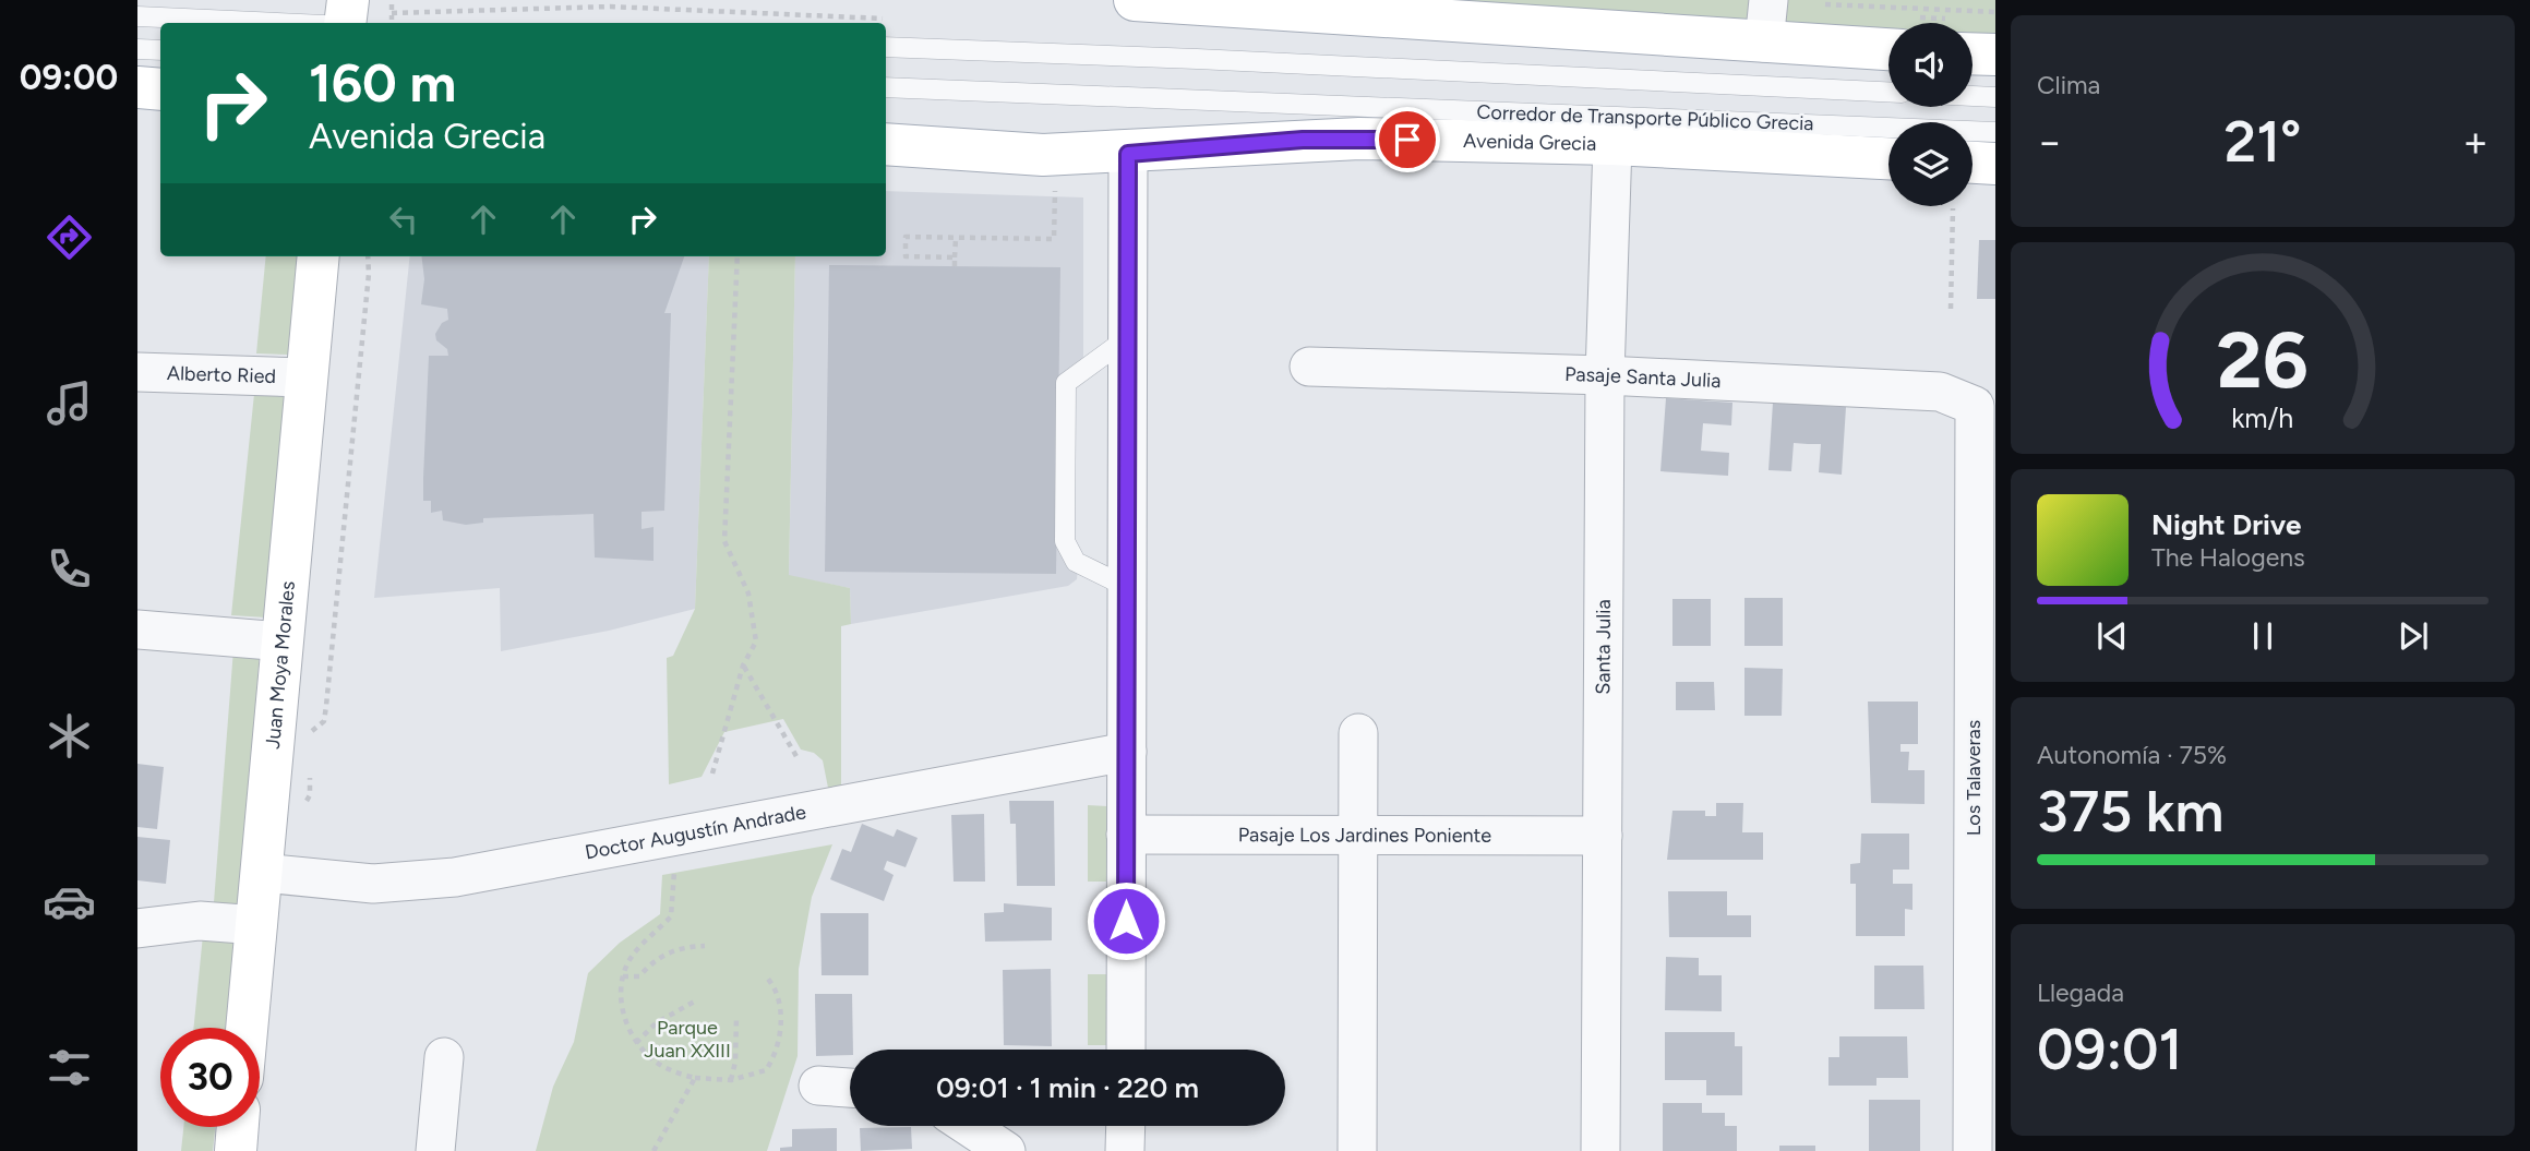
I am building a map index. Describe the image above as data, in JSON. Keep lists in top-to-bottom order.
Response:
{
  "streets": {
    "main road": ["Avenida Grecia", "Juan Moya Morales"],
    "street": [
      "Alberto Ried",
      "Pasaje Santa Julia",
      "Santa Julia",
      "Los Talaveras",
      "Doctor Augustín Andrade",
      "Pasaje Los Jardines Poniente"
    ],
    "lane": ["Corredor de Transporte Público Grecia"]
  },
  "crossings": [
    ["Avenida Grecia", "Santa Julia"],
    ["Alberto Ried", "Juan Moya Morales"],
    ["Pasaje Santa Julia", "Santa Julia"],
    ["Pasaje Santa Julia", "Los Talaveras"],
    ["Santa Julia", "Pasaje Los Jardines Poniente"],
    ["Juan Moya Morales", "Doctor Augustín Andrade"]
  ],
  "parks": ["Parque Juan XXIII"],
  "page": {
    "tabs": "09:00",
    "tile": [
      "Clima",
      ["Autonomía · 75%", "375 km"],
      ["Llegada", "09:01"]
    ],
    "turn": ["160 m", "Avenida Grecia"],
    "heat": ["−", "21°", "+"],
    "song": ["Night Drive", "The Halogens"],
    "limit": "30",
    "trip": "09:01 · 1 min · 220 m",
    "gauge": ["26", "km/h"]
  }
}
